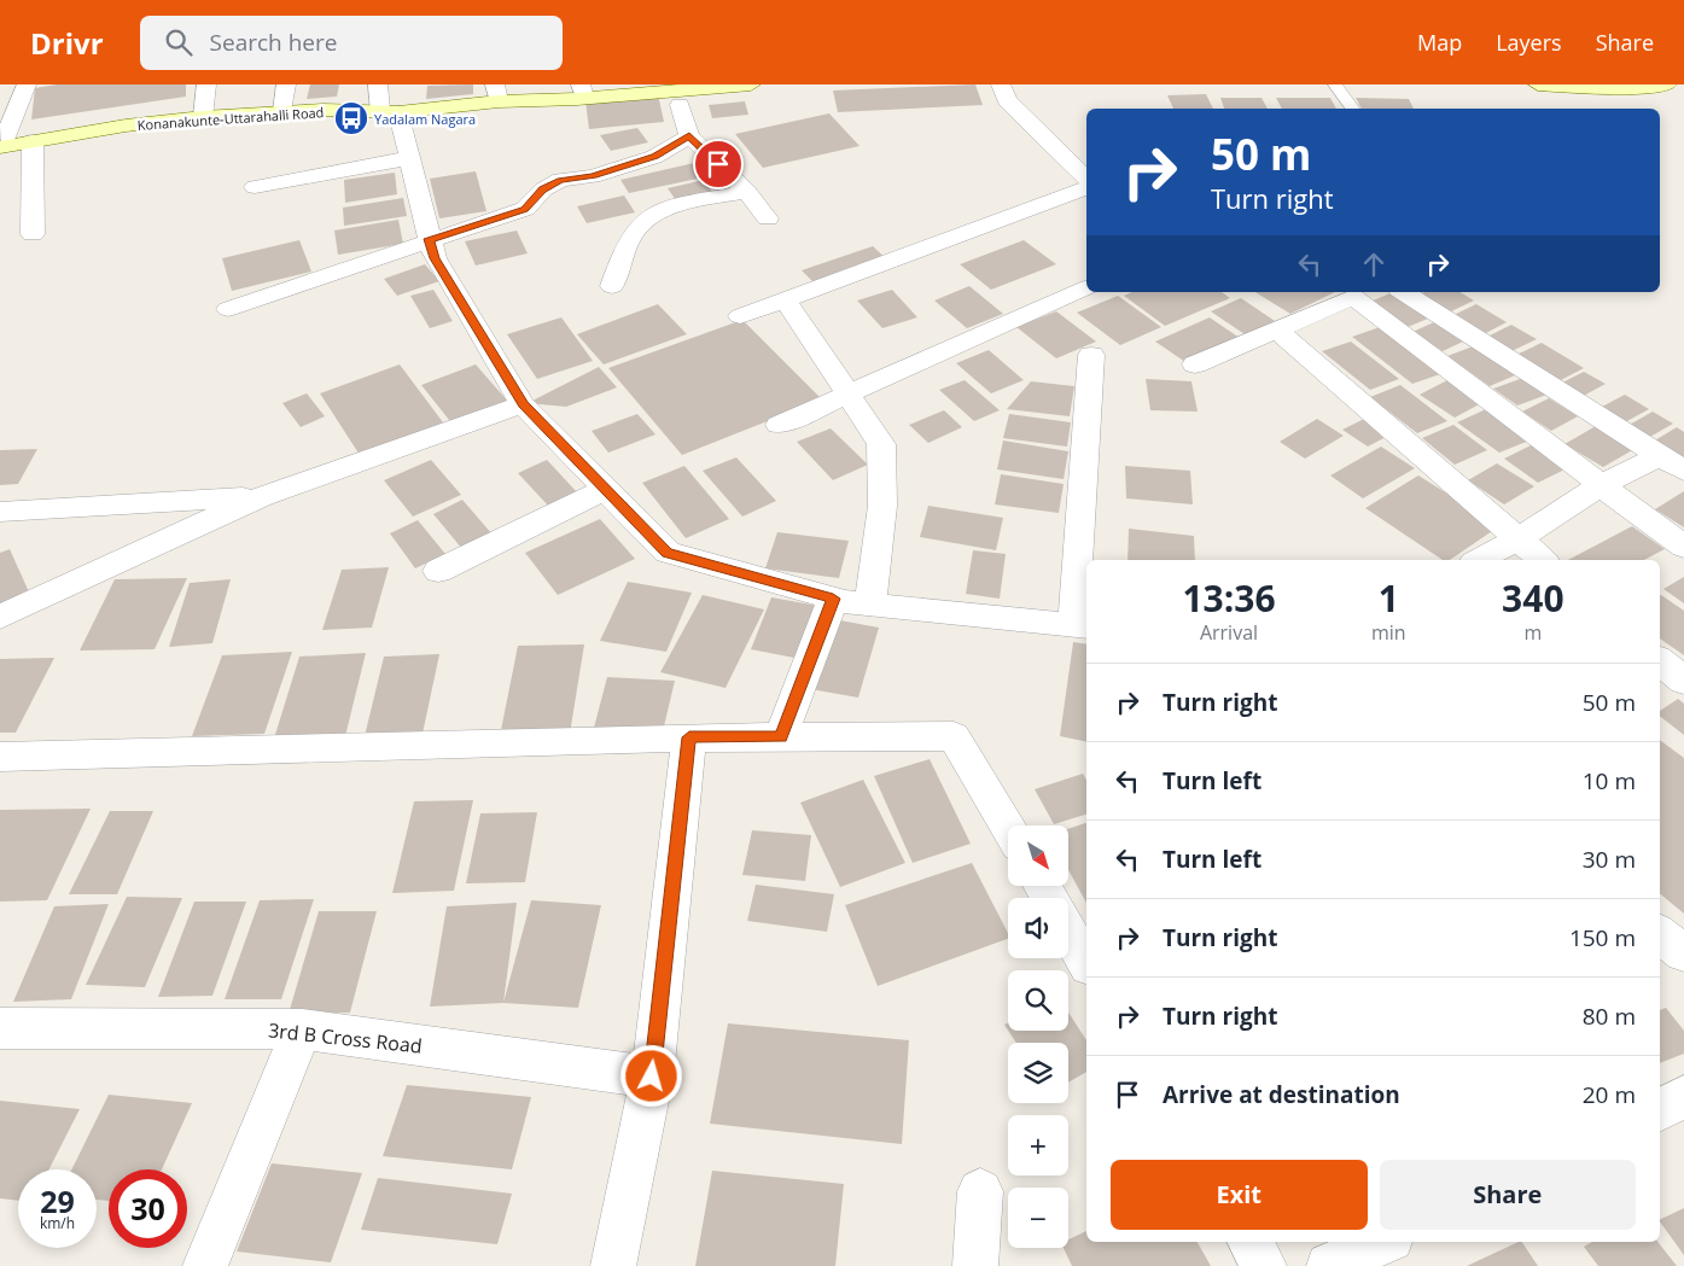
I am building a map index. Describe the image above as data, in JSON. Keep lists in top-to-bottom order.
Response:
{
  "streets": {
    "main road": ["Konanakunte-Uttarahalli Road"],
    "street": ["3rd B Cross Road"]
  },
  "places": {
    "bus stop": ["Yadalam Nagara"]
  },
  "north": "bottom right",
  "page": {
    "header": "Drivr",
    "search": "Search here",
    "nav": ["Map", "Layers", "Share"],
    "turn": ["50 m", "Turn right"],
    "eta": [
      "13:36",
      "Arrival",
      "1",
      "min",
      "340",
      "m"
    ],
    "list": [
      {
        "name": "Turn right",
        "value": "50 m"
      },
      {
        "name": "Turn left",
        "value": "10 m"
      },
      {
        "name": "Turn left",
        "value": "30 m"
      },
      {
        "name": "Turn right",
        "value": "150 m"
      },
      {
        "name": "Turn right",
        "value": "80 m"
      },
      {
        "name": "Arrive at destination",
        "value": "20 m"
      }
    ],
    "map_buttons": ["+", "−"],
    "buttons": ["Exit", "Share"],
    "speed": "29 km/h",
    "limit": "30"
  }
}
